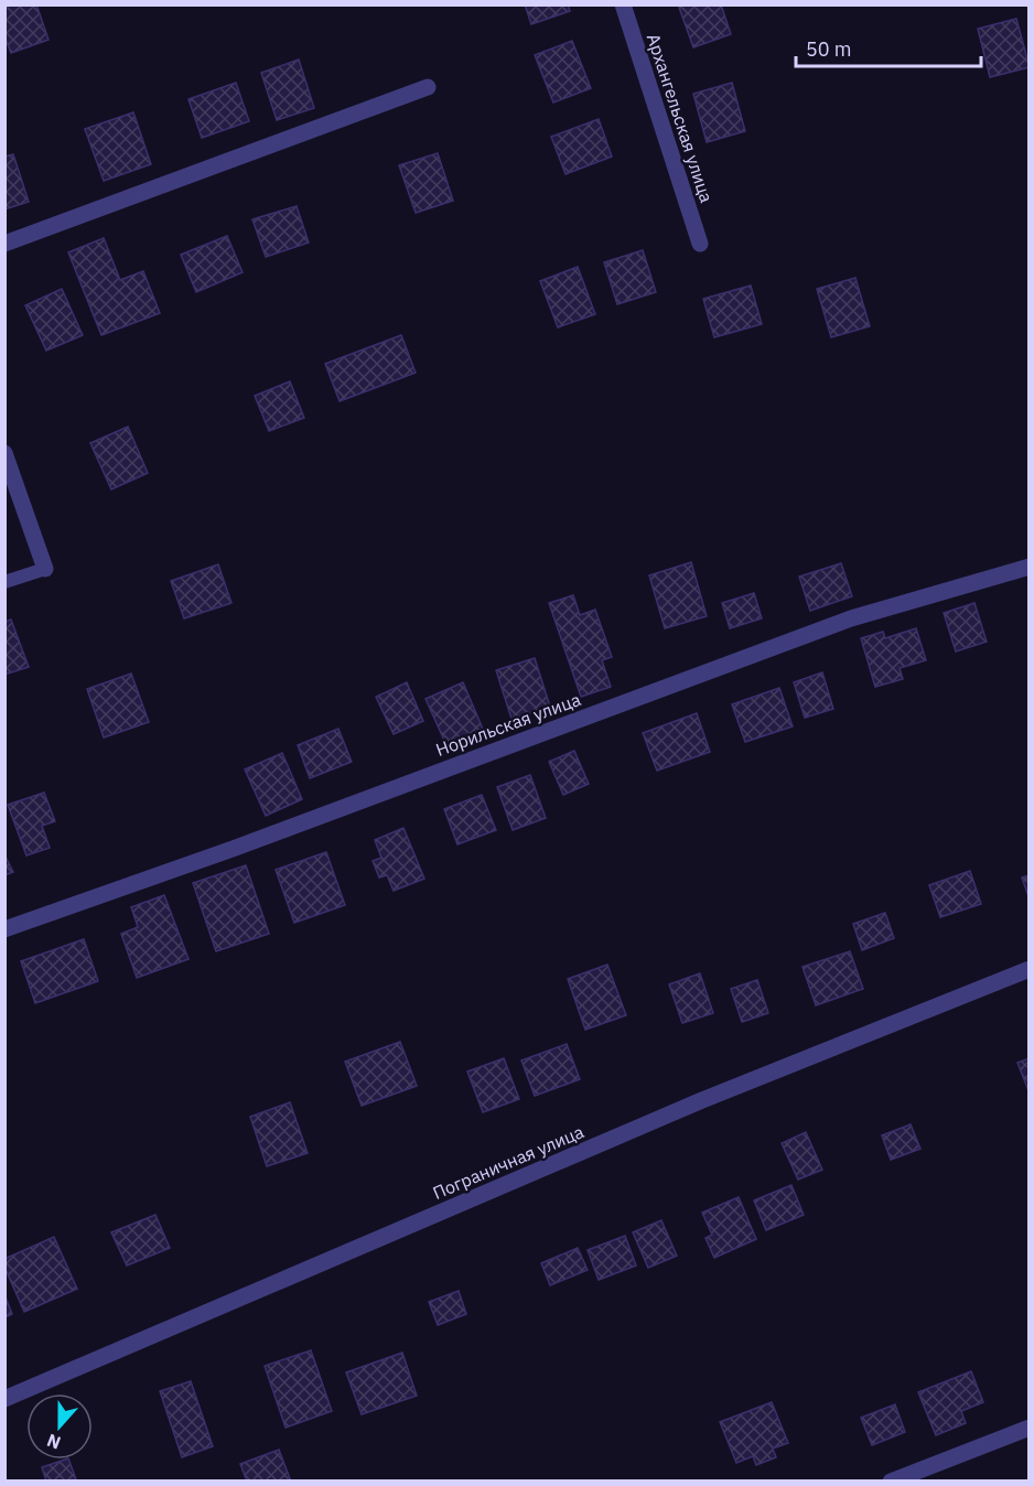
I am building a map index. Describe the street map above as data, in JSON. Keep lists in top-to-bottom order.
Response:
{
  "streets": {
    "street": ["Архангельская улица", "Норильская улица", "Пограничная улица"]
  },
  "scale_bar": "50 m",
  "north": "bottom"
}
